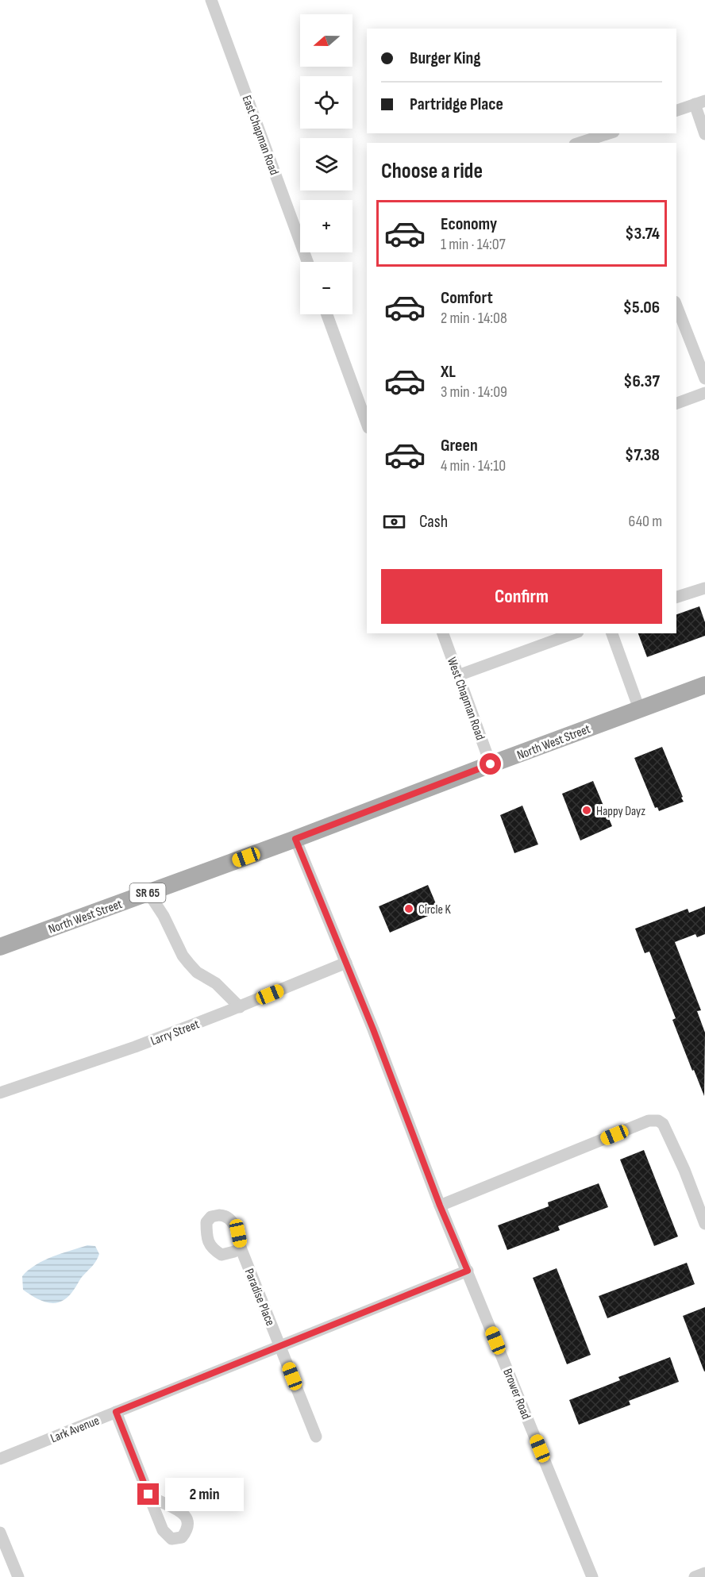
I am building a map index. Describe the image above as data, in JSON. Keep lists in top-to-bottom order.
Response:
{
  "streets": {
    "main road": ["North West Street", "SR 65"],
    "street": [
      "East Chapman Road",
      "West Chapman Road",
      "Larry Street",
      "Paradise Place",
      "Brower Road",
      "Lark Avenue"
    ]
  },
  "crossings": [
    ["West Chapman Road", "North West Street"],
    ["North West Street", "Brower Road"],
    ["Larry Street", "Brower Road"],
    ["Paradise Place", "Lark Avenue"],
    ["Brower Road", "Lark Avenue"]
  ],
  "places": ["Happy Dayz", "Circle K"],
  "north": "left",
  "page": {
    "map_buttons": ["+", "−"],
    "banner": ["Burger King", "Partridge Place"],
    "heading": "Choose a ride",
    "list": [
      {
        "name": "Economy",
        "note": "1 min · 14:07",
        "value": "$3.74"
      },
      {
        "name": "Comfort",
        "note": "2 min · 14:08",
        "value": "$5.06"
      },
      {
        "name": "XL",
        "note": "3 min · 14:09",
        "value": "$6.37"
      },
      {
        "name": "Green",
        "note": "4 min · 14:10",
        "value": "$7.38"
      }
    ],
    "pay": ["Cash", "640 m"],
    "buttons": "Confirm",
    "bubble": "2 min"
  }
}
